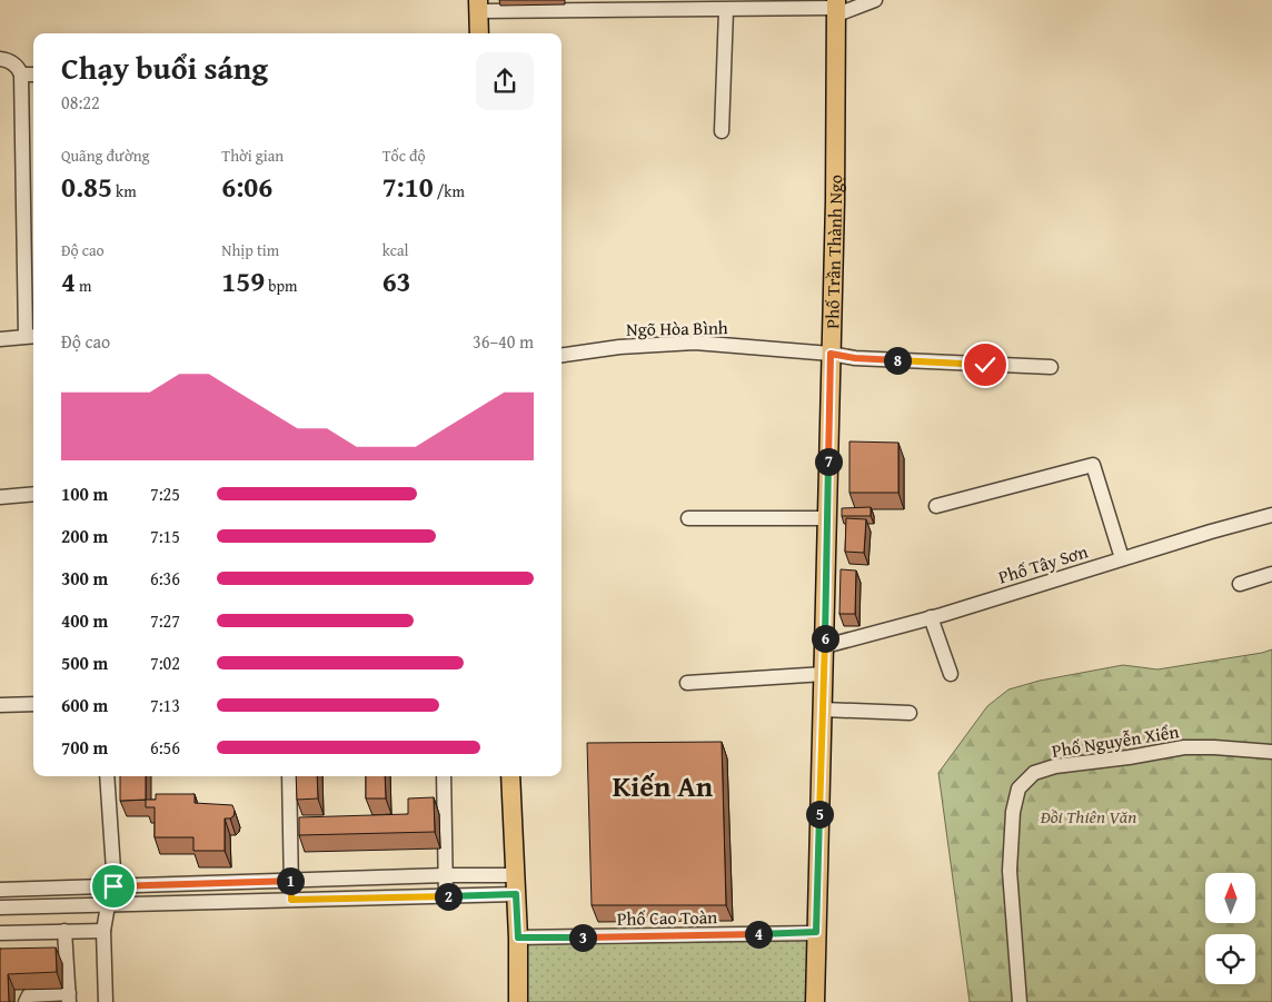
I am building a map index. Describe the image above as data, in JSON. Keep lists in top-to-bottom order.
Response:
{
  "streets": {
    "main road": ["Phố Trần Thành Ngọ"],
    "street": [
      "Ngõ Hòa Bình",
      "Phố Tây Sơn",
      "Phố Nguyễn Xiển",
      "Phố Cao Toàn"
    ]
  },
  "crossings": [
    ["Phố Trần Thành Ngọ", "Ngõ Hòa Bình"],
    ["Phố Trần Thành Ngọ", "Phố Tây Sơn"],
    ["Phố Trần Thành Ngọ", "Phố Cao Toàn"]
  ],
  "districts": ["Kiến An"],
  "parks": ["Đồi Thiên Văn"],
  "north": "top",
  "page": {
    "heading": ["Chạy buổi sáng", "08:22"],
    "stats": [
      ["Quãng đường", "0.85 km"],
      ["Thời gian", "6:06"],
      ["Tốc độ", "7:10 /km"],
      ["Độ cao", "4 m"],
      ["Nhịp tim", "159 bpm"],
      ["kcal", "63"]
    ],
    "chart": ["Độ cao", "36–40 m"],
    "pins": [
      "8",
      "7",
      "6",
      "5",
      "1",
      "2",
      "4",
      "3"
    ],
    "list": [
      {
        "name": "100 m",
        "note": "7:25"
      },
      {
        "name": "200 m",
        "note": "7:15"
      },
      {
        "name": "300 m",
        "note": "6:36"
      },
      {
        "name": "400 m",
        "note": "7:27"
      },
      {
        "name": "500 m",
        "note": "7:02"
      },
      {
        "name": "600 m",
        "note": "7:13"
      },
      {
        "name": "700 m",
        "note": "6:56"
      }
    ]
  }
}
